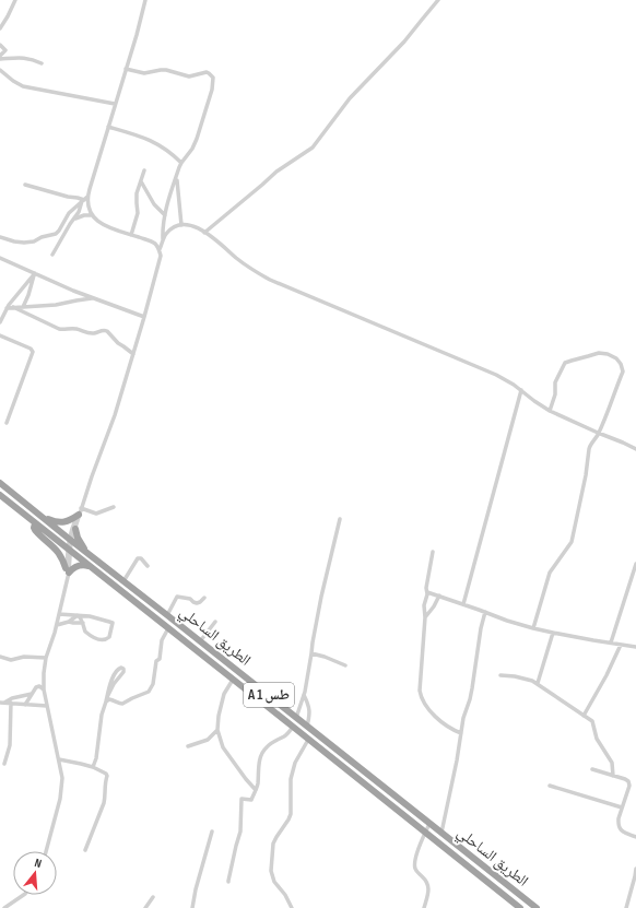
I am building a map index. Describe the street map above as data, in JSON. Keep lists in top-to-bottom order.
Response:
{
  "streets": {
    "highway": ["الطريق الساحلي", "A 1 طس"]
  },
  "north": "top"
}
